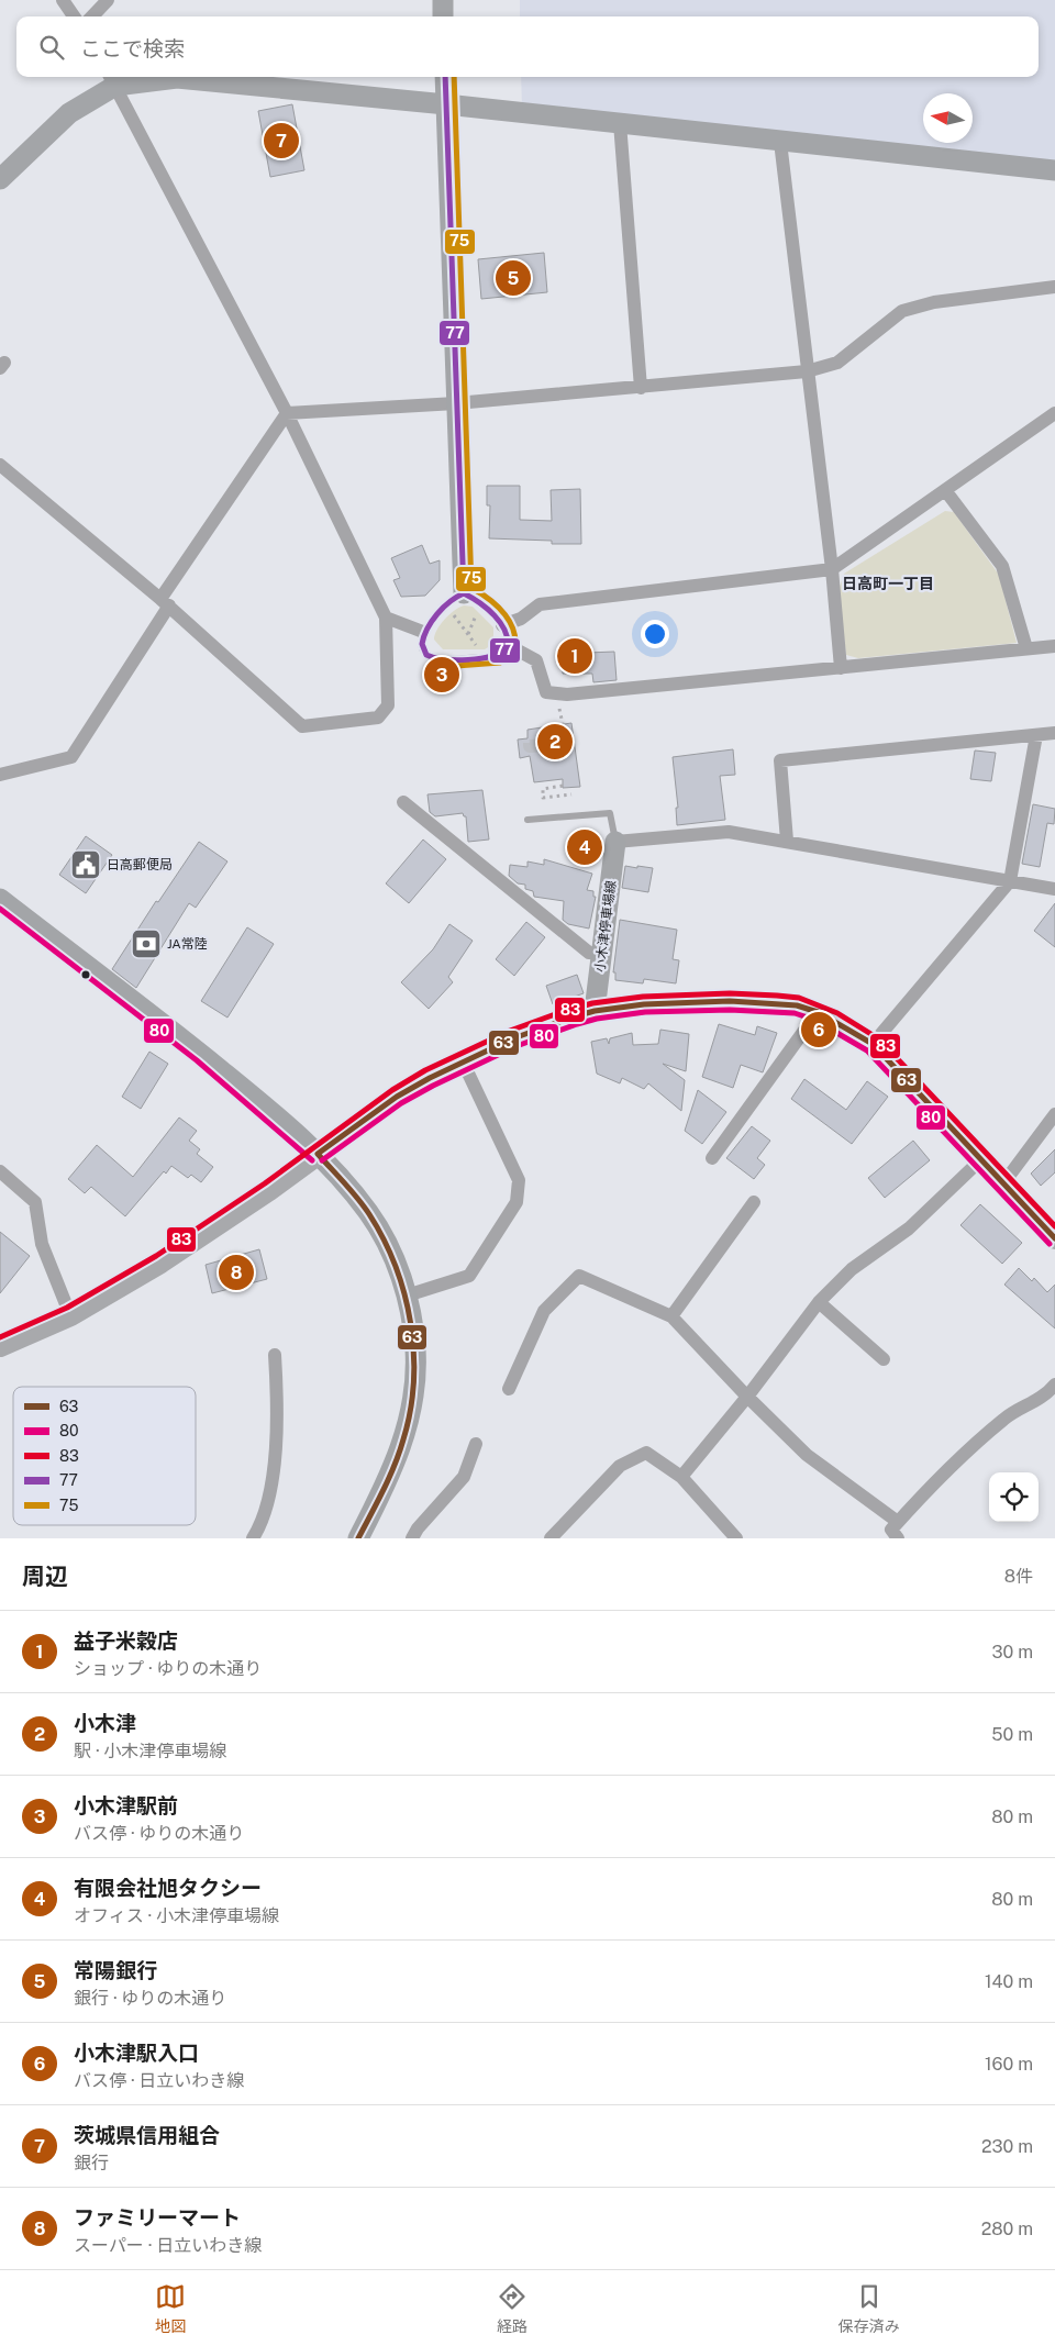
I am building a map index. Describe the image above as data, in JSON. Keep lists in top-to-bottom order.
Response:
{
  "streets": {
    "street": ["小木津停車場線"]
  },
  "districts": ["日高町一丁目"],
  "places": {
    "public building": ["日高郵便局"],
    "bank": ["JA常陸"]
  },
  "lines": [
    "transit line 77",
    "transit line 75",
    "transit line 80",
    "transit line 83",
    "transit line 63"
  ],
  "legend": [
    "63",
    "80",
    "83",
    "77",
    "75"
  ],
  "north": "left",
  "page": {
    "search": "ここで検索",
    "pins": [
      "7",
      "5",
      "1",
      "3",
      "2",
      "4",
      "6",
      "8"
    ],
    "heading": ["周辺", "8件"],
    "list": [
      {
        "mark": "1",
        "name": "益子米穀店",
        "note": "ショップ · ゆりの木通り",
        "value": "30 m"
      },
      {
        "mark": "2",
        "name": "小木津",
        "note": "駅 · 小木津停車場線",
        "value": "50 m"
      },
      {
        "mark": "3",
        "name": "小木津駅前",
        "note": "バス停 · ゆりの木通り",
        "value": "80 m"
      },
      {
        "mark": "4",
        "name": "有限会社旭タクシー",
        "note": "オフィス · 小木津停車場線",
        "value": "80 m"
      },
      {
        "mark": "5",
        "name": "常陽銀行",
        "note": "銀行 · ゆりの木通り",
        "value": "140 m"
      },
      {
        "mark": "6",
        "name": "小木津駅入口",
        "note": "バス停 · 日立いわき線",
        "value": "160 m"
      },
      {
        "mark": "7",
        "name": "茨城県信用組合",
        "note": "銀行",
        "value": "230 m"
      },
      {
        "mark": "8",
        "name": "ファミリーマート",
        "note": "スーパー · 日立いわき線",
        "value": "280 m"
      }
    ],
    "nav": ["地図", "経路", "保存済み"]
  }
}
